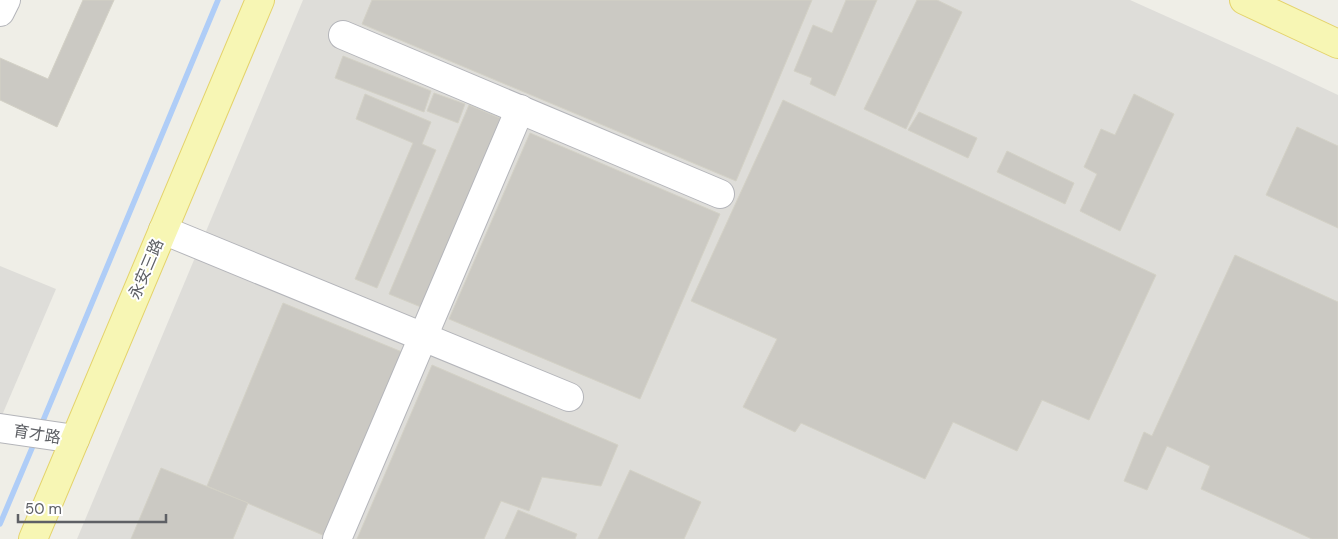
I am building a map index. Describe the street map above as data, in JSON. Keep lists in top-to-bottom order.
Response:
{
  "streets": {
    "main road": ["永安三路"],
    "street": ["育才路"]
  },
  "crossings": [
    ["永安三路", "育才路"]
  ],
  "scale_bar": "50 m"
}
